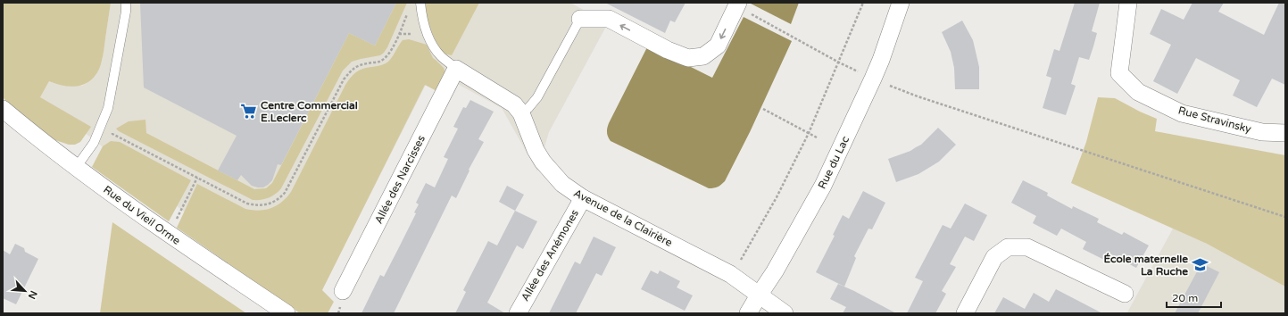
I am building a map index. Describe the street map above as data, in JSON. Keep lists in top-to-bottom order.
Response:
{
  "streets": {
    "street": [
      "Rue Stravinsky",
      "Rue du Lac",
      "Allée des Narcisses",
      "Rue du Vieil Orme",
      "Avenue de la Clairière",
      "Allée des Anémones"
    ]
  },
  "crossings": [
    ["Rue du Lac", "Avenue de la Clairière"],
    ["Allée des Narcisses", "Avenue de la Clairière"],
    ["Avenue de la Clairière", "Allée des Anémones"]
  ],
  "places": {
    "supermarket": ["Centre Commercial E.Leclerc"],
    "school or university": ["École maternelle La Ruche"]
  },
  "scale_bar": "20 m",
  "north": "bottom right"
}
